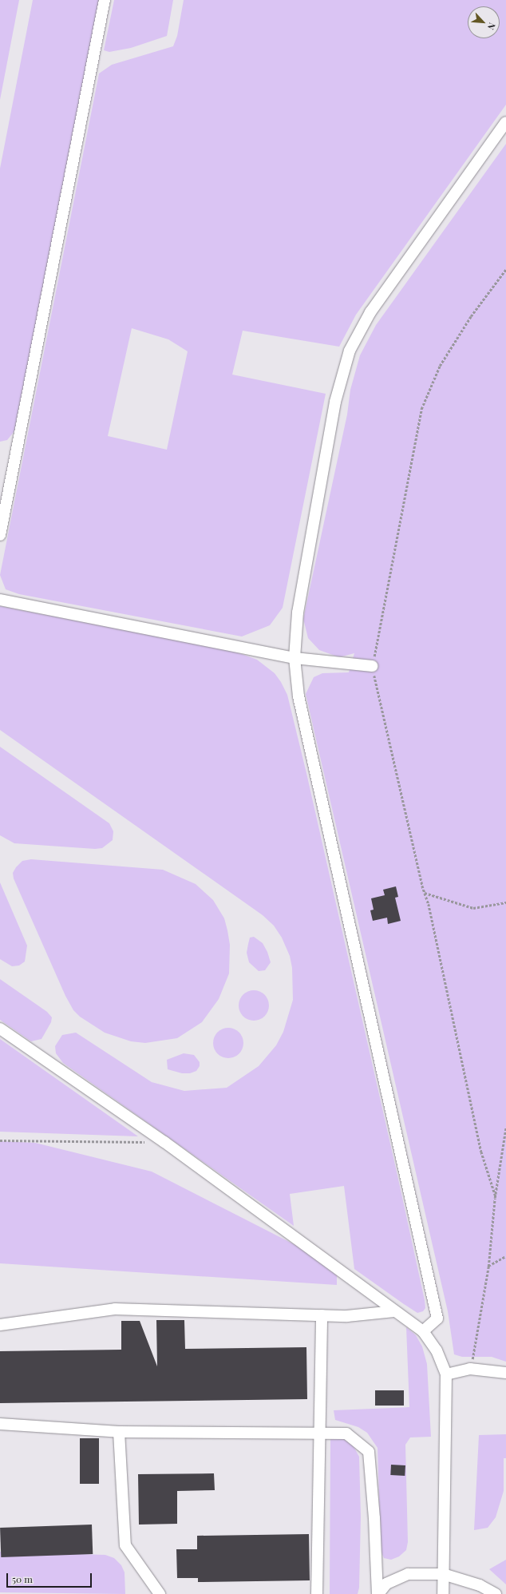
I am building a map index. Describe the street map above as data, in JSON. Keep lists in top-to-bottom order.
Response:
{
  "scale_bar": "50 m",
  "north": "bottom right"
}
